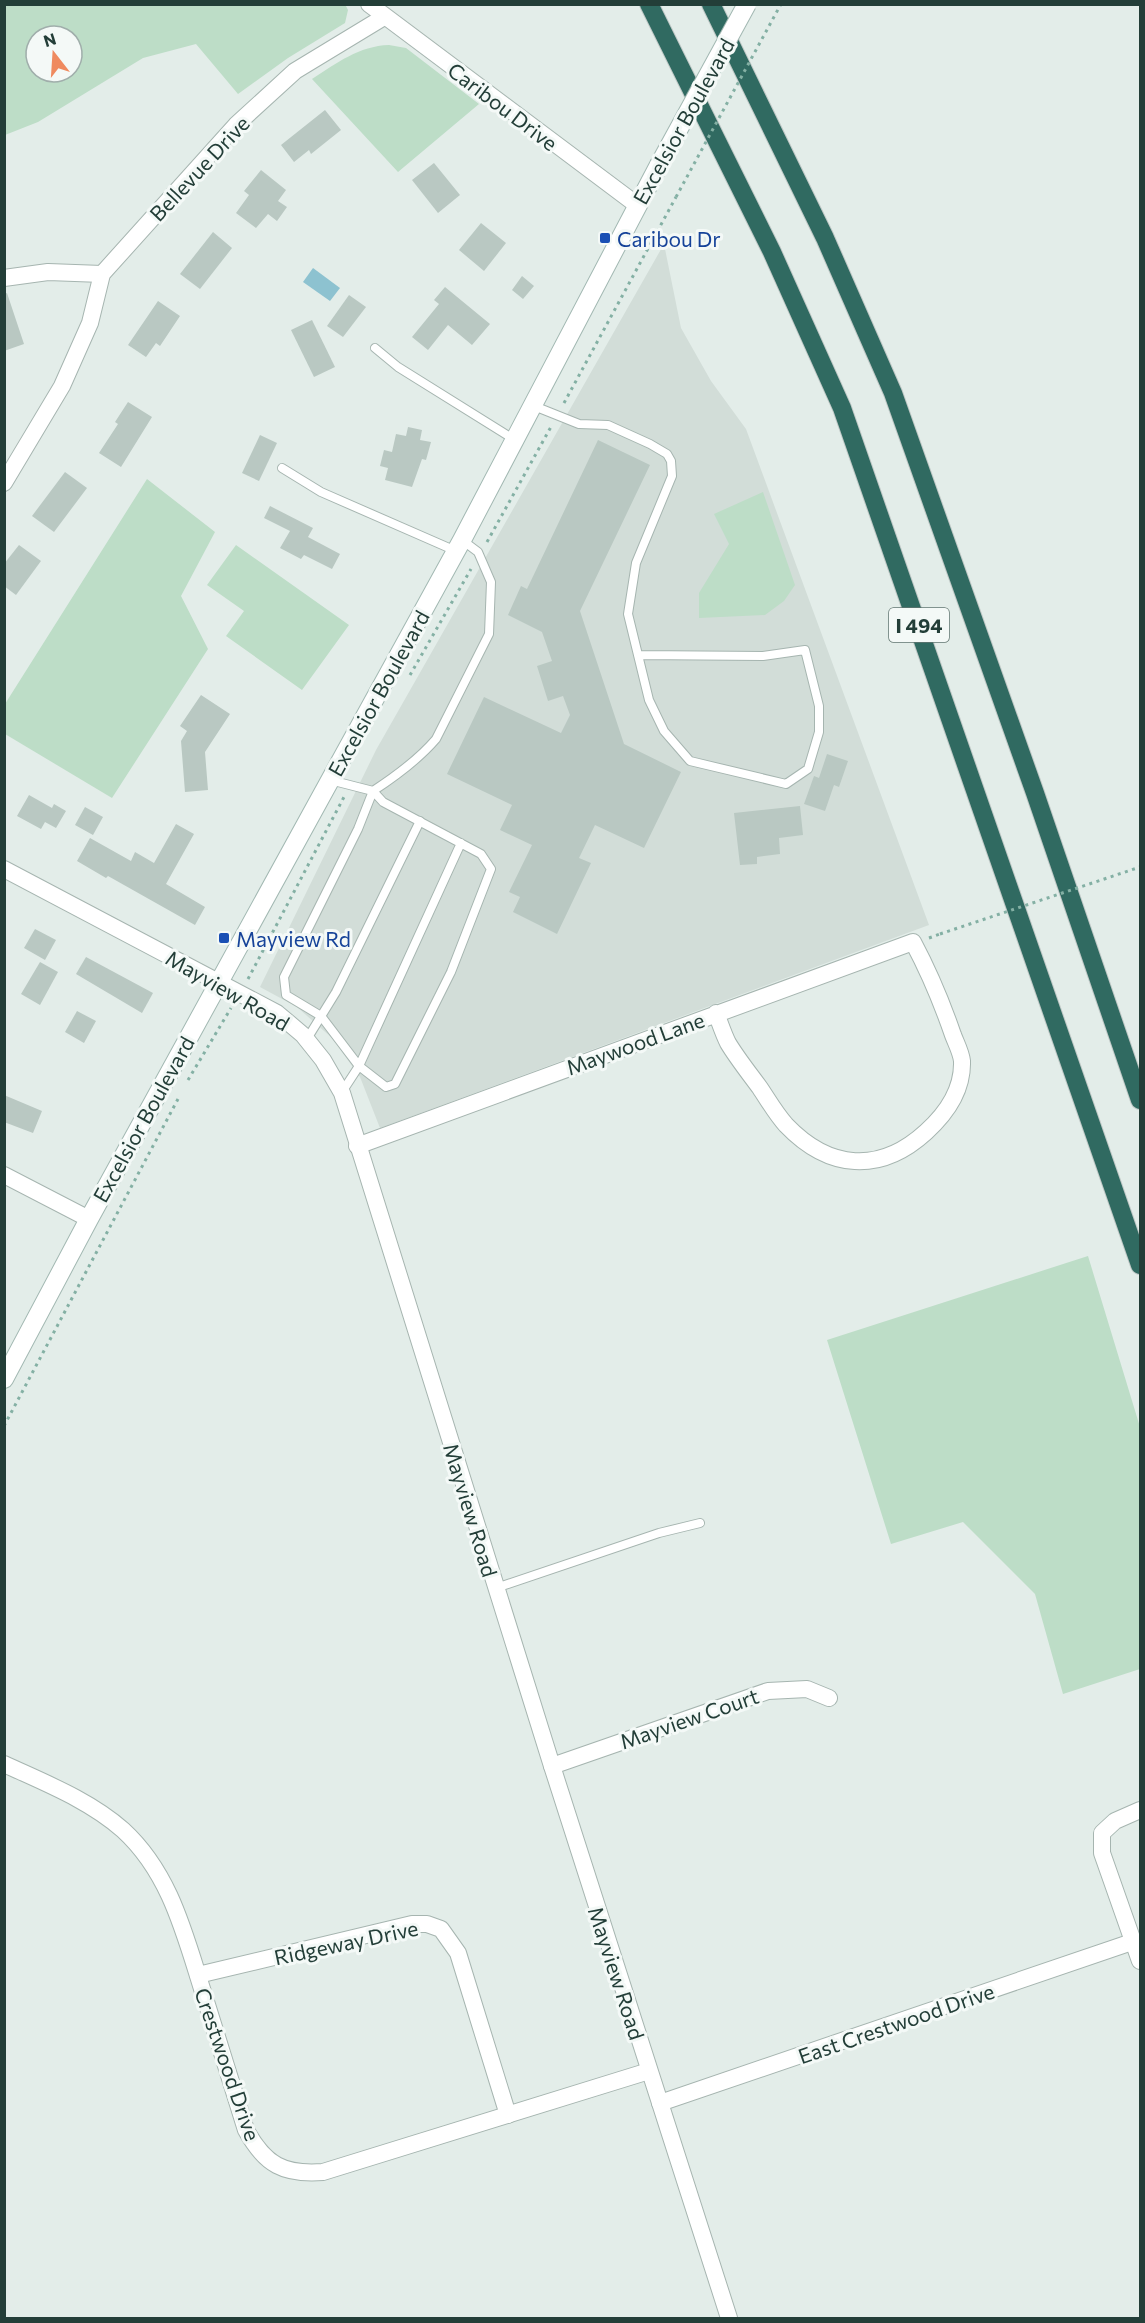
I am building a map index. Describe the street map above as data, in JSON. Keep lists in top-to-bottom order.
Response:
{
  "streets": {
    "highway": ["I 494"],
    "main road": ["Excelsior Boulevard"],
    "street": [
      "Caribou Drive",
      "Bellevue Drive",
      "Mayview Road",
      "Maywood Lane",
      "Mayview Court",
      "Ridgeway Drive",
      "East Crestwood Drive",
      "Crestwood Drive"
    ]
  },
  "crossings": [
    ["Caribou Drive", "Excelsior Boulevard"],
    ["Caribou Drive", "Bellevue Drive"],
    ["Excelsior Boulevard", "Mayview Road"],
    ["Mayview Road", "Maywood Lane"],
    ["Mayview Road", "Mayview Court"],
    ["Mayview Road", "East Crestwood Drive"],
    ["Mayview Road", "Crestwood Drive"],
    ["Ridgeway Drive", "Crestwood Drive"]
  ],
  "places": {
    "transit": ["Caribou Dr", "Mayview Rd"]
  },
  "north": "top"
}
